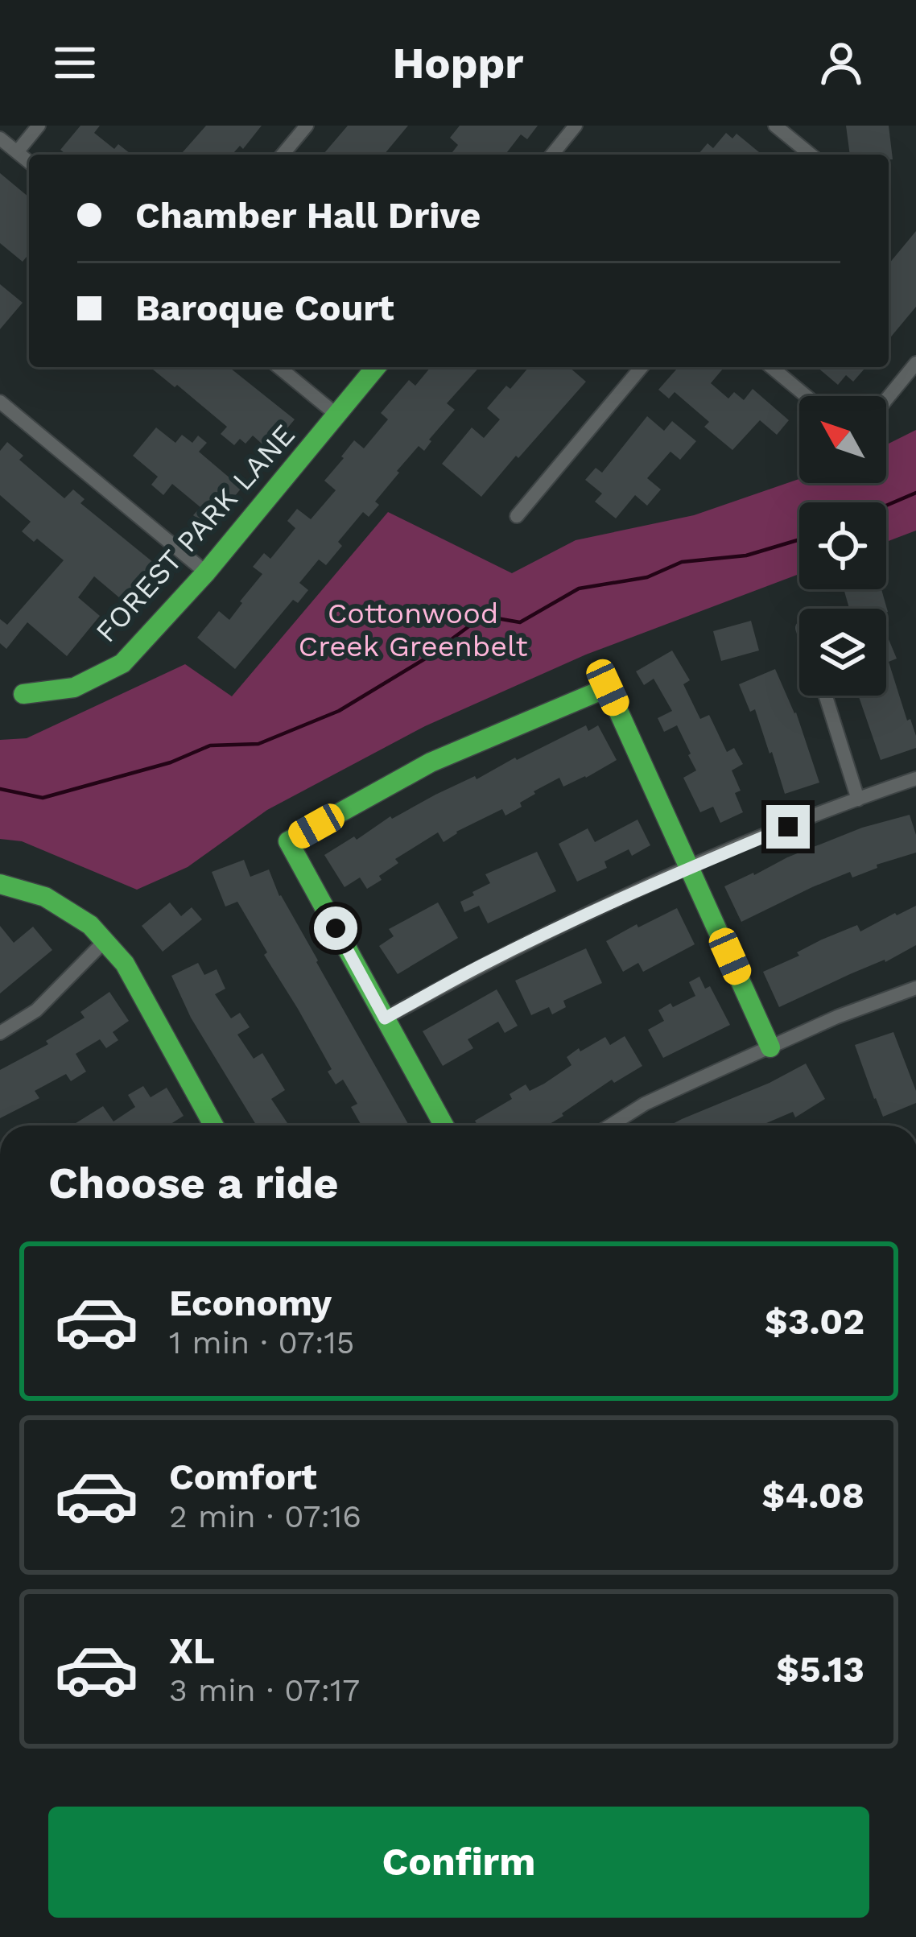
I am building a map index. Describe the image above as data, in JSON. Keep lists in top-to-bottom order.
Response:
{
  "streets": {
    "street": ["FOREST PARK LANE"]
  },
  "parks": ["Cottonwood Creek Greenbelt"],
  "north": "top left",
  "page": {
    "header": "Hoppr",
    "banner": ["Chamber Hall Drive", "Baroque Court"],
    "heading": "Choose a ride",
    "list": [
      {
        "name": "Economy",
        "note": "1 min · 07:15",
        "value": "$3.02"
      },
      {
        "name": "Comfort",
        "note": "2 min · 07:16",
        "value": "$4.08"
      },
      {
        "name": "XL",
        "note": "3 min · 07:17",
        "value": "$5.13"
      }
    ],
    "buttons": "Confirm"
  }
}
